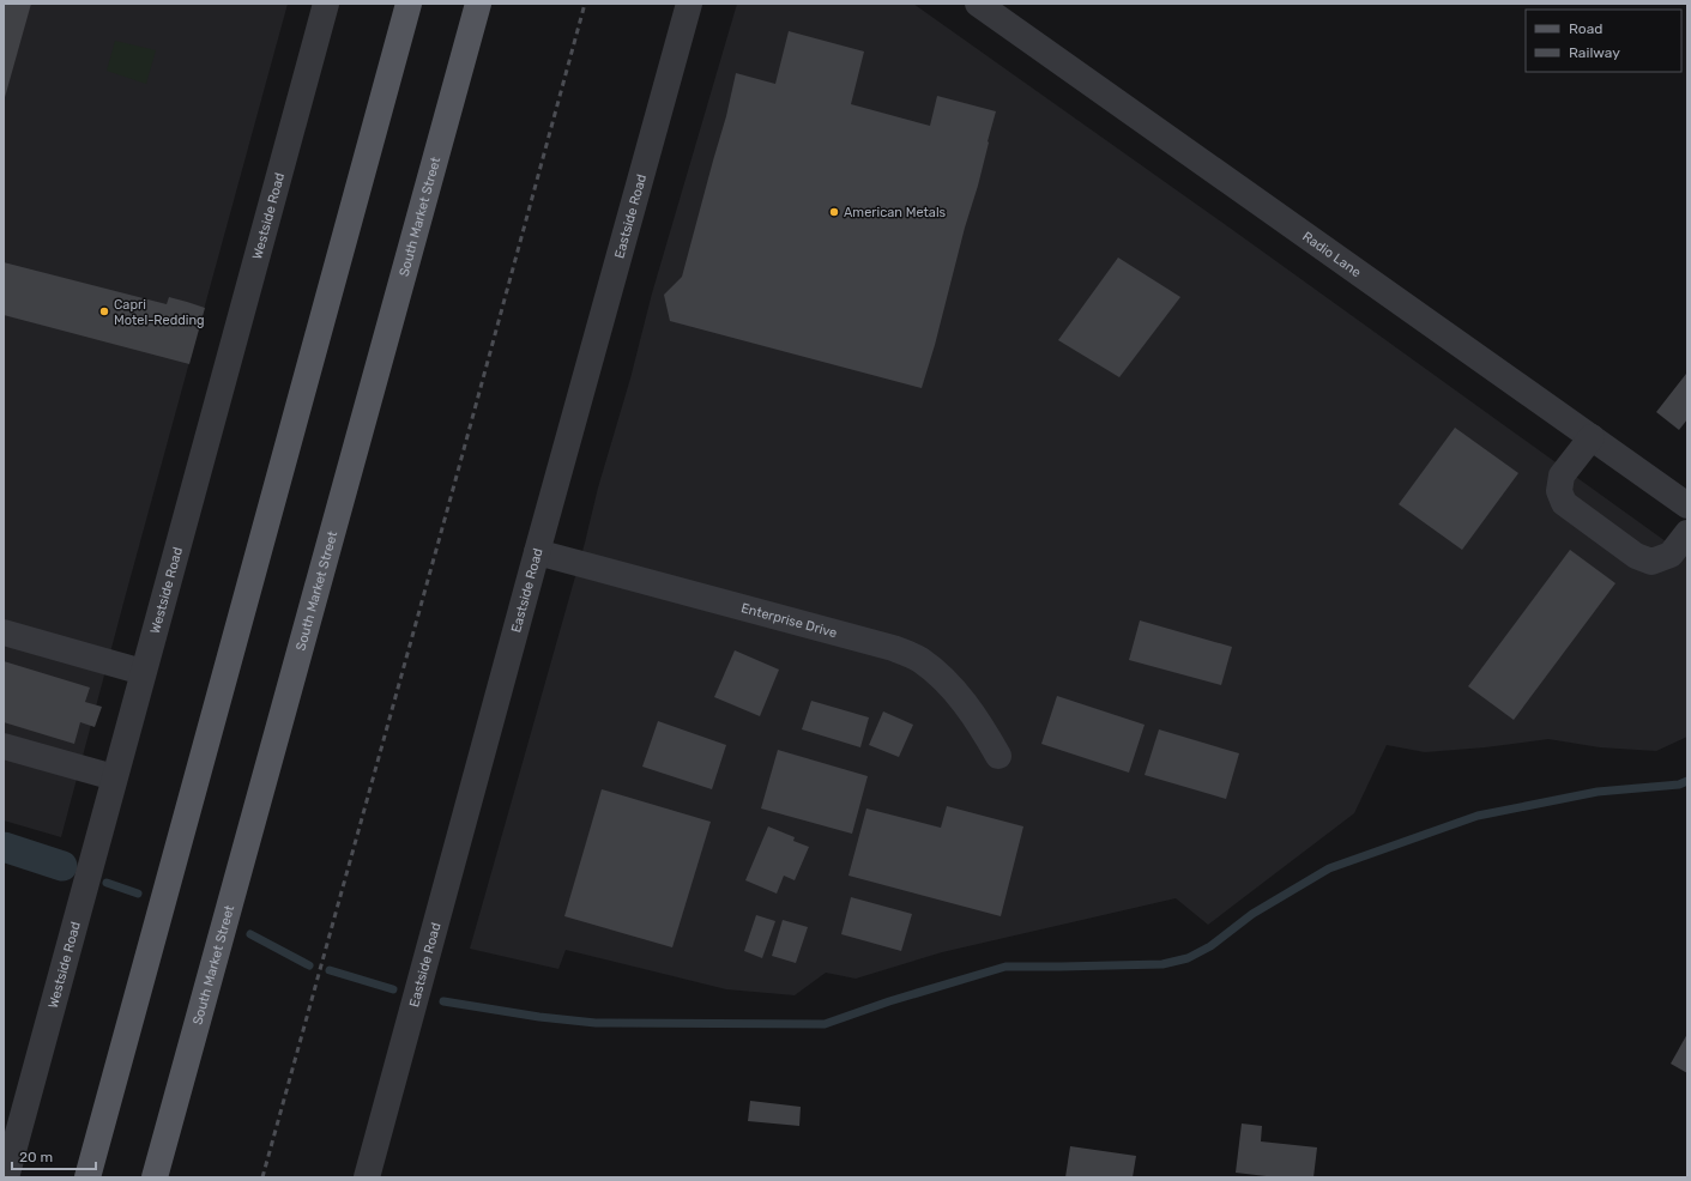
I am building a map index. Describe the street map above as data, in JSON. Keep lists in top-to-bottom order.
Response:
{
  "streets": {
    "main road": ["South Market Street"],
    "street": [
      "Westside Road",
      "Eastside Road",
      "Radio Lane",
      "Enterprise Drive"
    ]
  },
  "crossings": [
    ["Eastside Road", "Enterprise Drive"]
  ],
  "places": ["American Metals", "Capri Motel-Redding"],
  "legend": ["Road", "Railway"],
  "scale_bar": "20 m"
}
